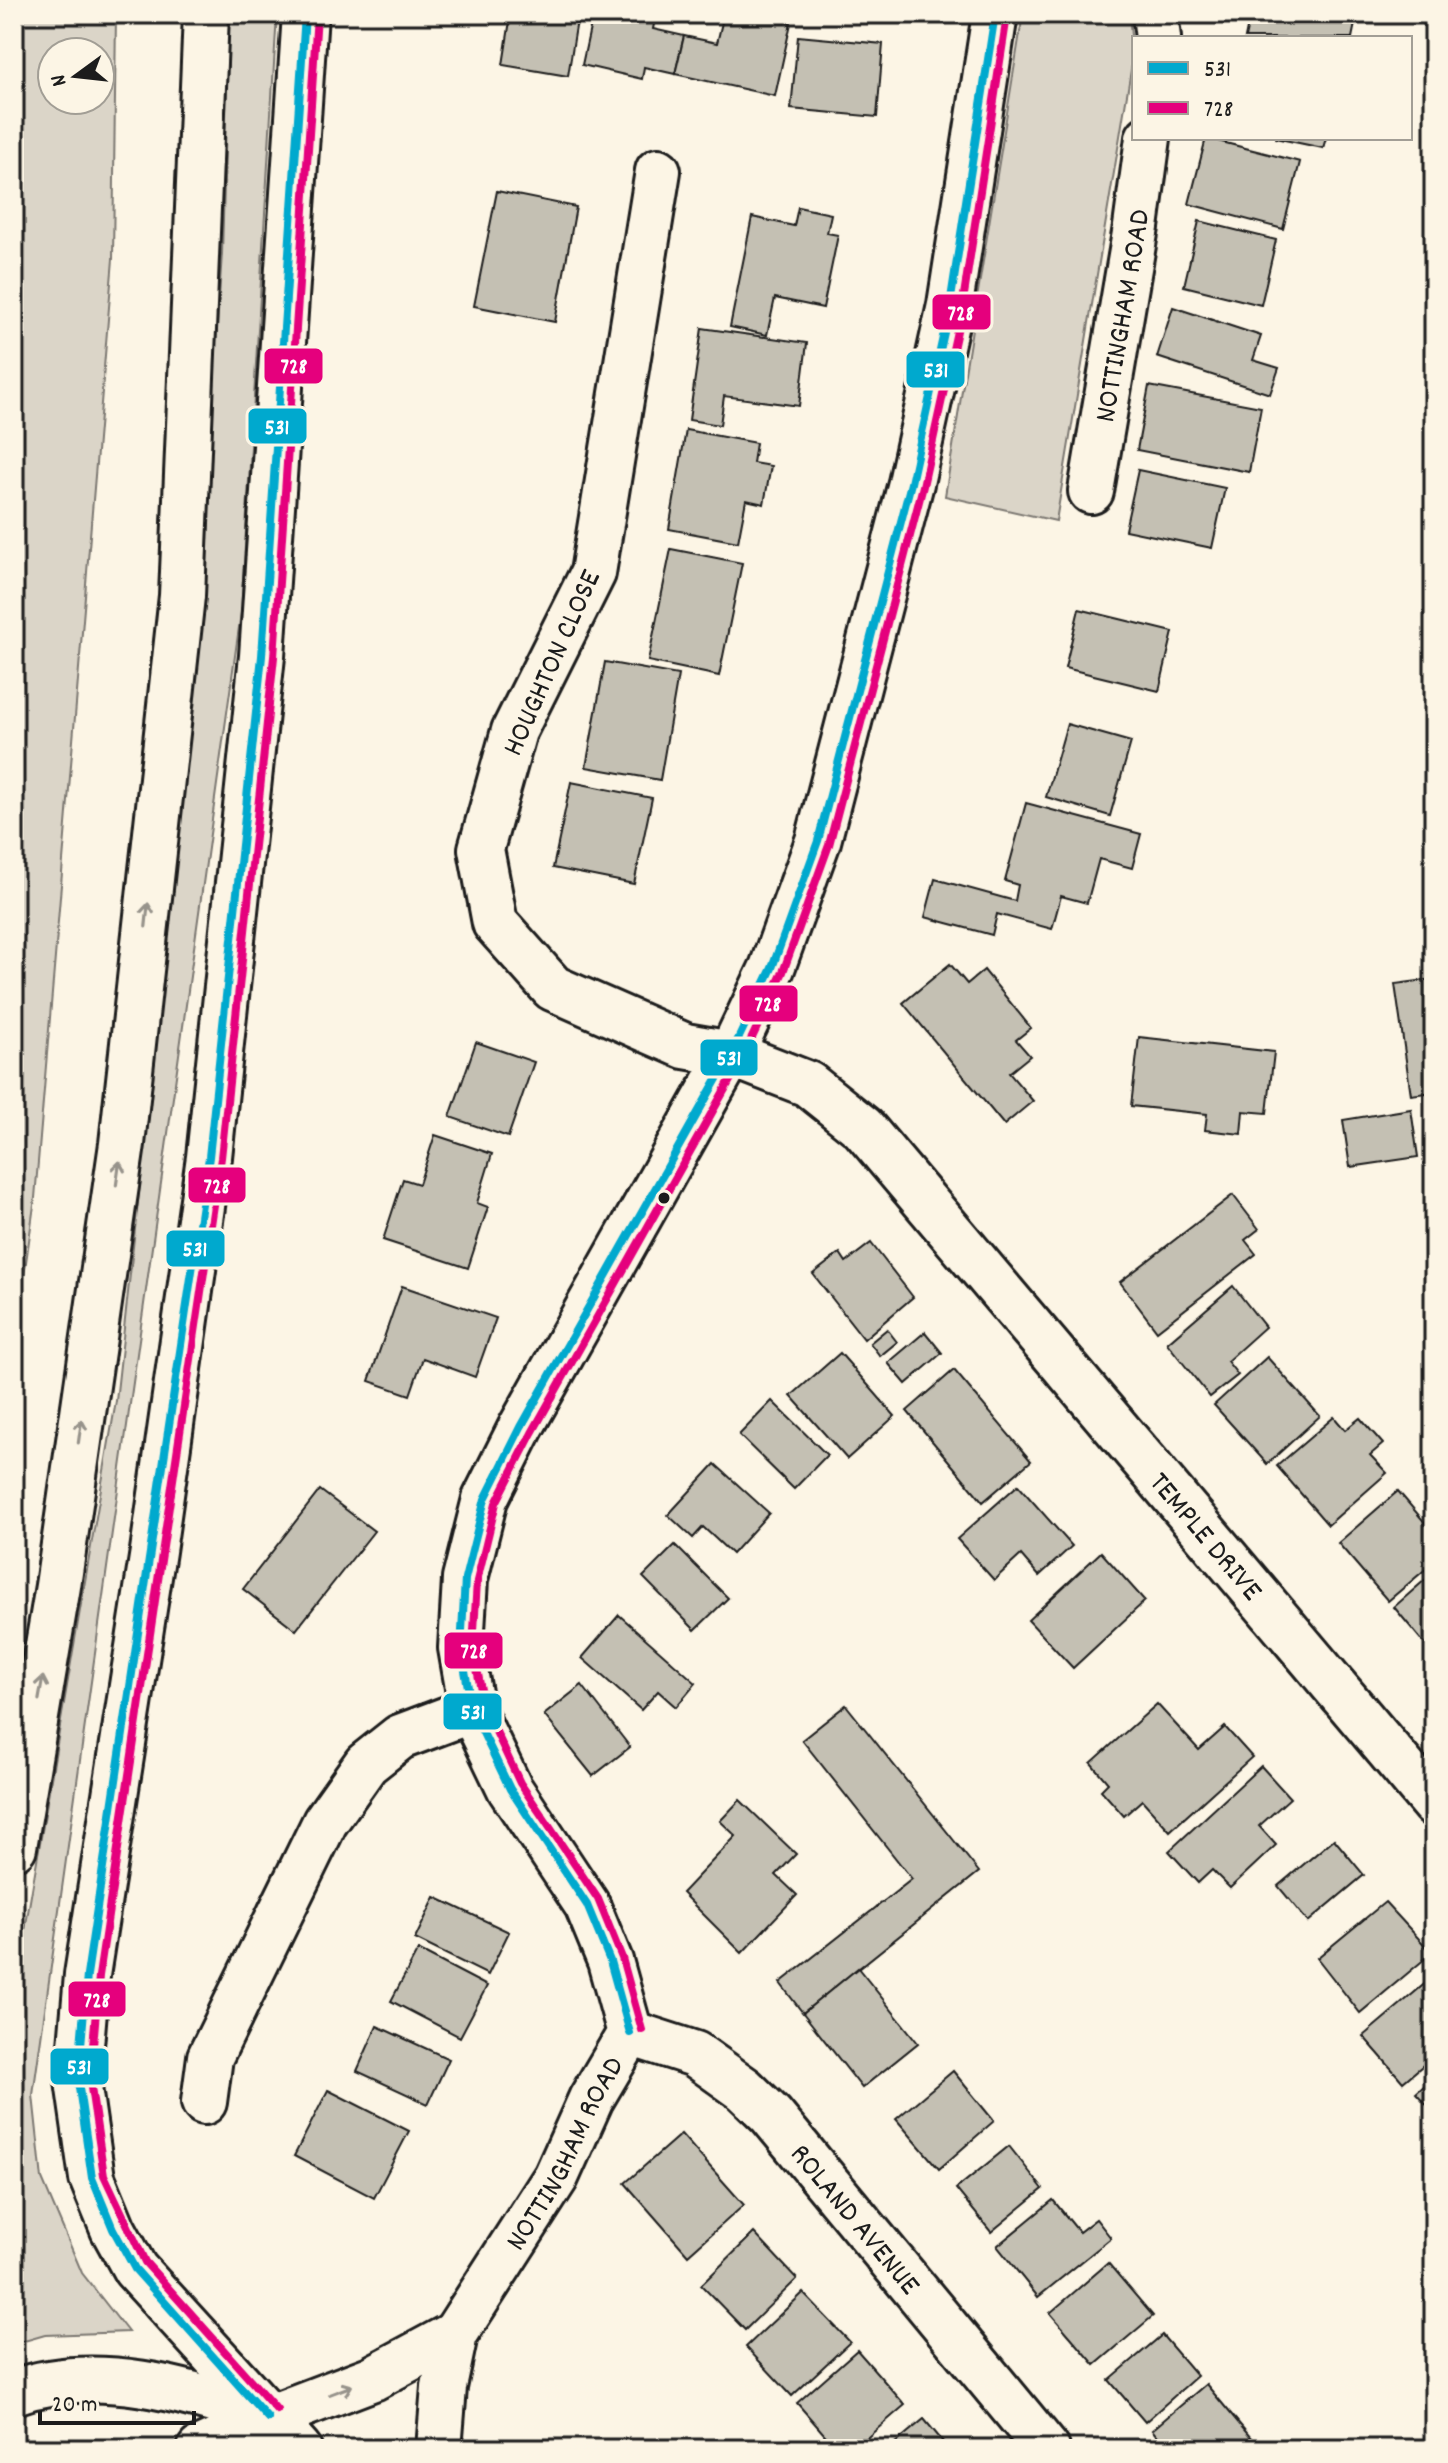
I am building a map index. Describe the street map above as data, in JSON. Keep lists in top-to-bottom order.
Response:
{
  "streets": {
    "main road": [
      "NOTTINGHAM ROAD",
      "HOUGHTON CLOSE",
      "TEMPLE DRIVE",
      "ROLAND AVENUE"
    ]
  },
  "crossings": [
    ["NOTTINGHAM ROAD", "HOUGHTON CLOSE"],
    ["NOTTINGHAM ROAD", "TEMPLE DRIVE"],
    ["NOTTINGHAM ROAD", "ROLAND AVENUE"],
    ["HOUGHTON CLOSE", "TEMPLE DRIVE"]
  ],
  "lines": ["transit line 531", "transit line 728"],
  "legend": ["531", "728"],
  "scale_bar": "20 m",
  "north": "left"
}
